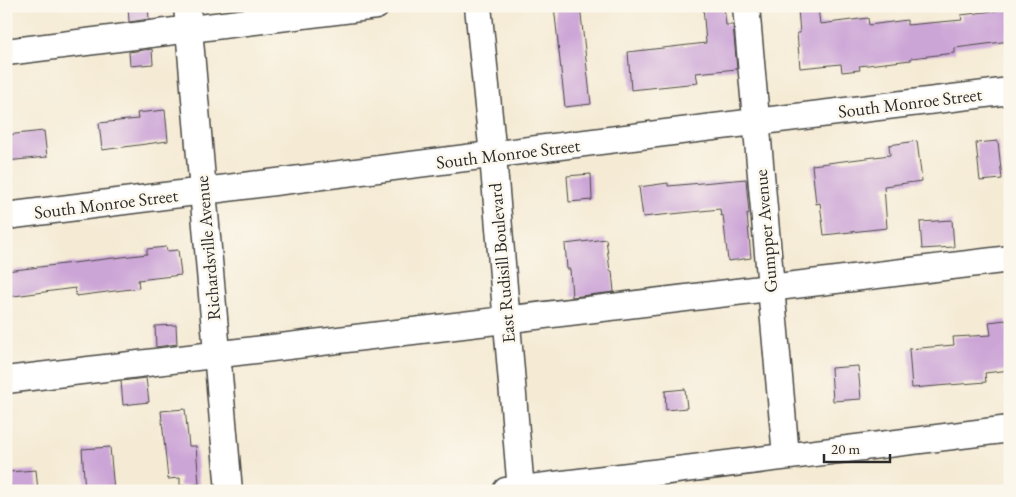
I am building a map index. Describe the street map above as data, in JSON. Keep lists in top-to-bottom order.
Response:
{
  "streets": {
    "street": [
      "South Monroe Street",
      "Gumpper Avenue",
      "Richardsville Avenue",
      "East Rudisill Boulevard"
    ]
  },
  "crossings": [
    ["South Monroe Street", "Gumpper Avenue"],
    ["South Monroe Street", "Richardsville Avenue"],
    ["South Monroe Street", "East Rudisill Boulevard"]
  ],
  "scale_bar": "20 m"
}
